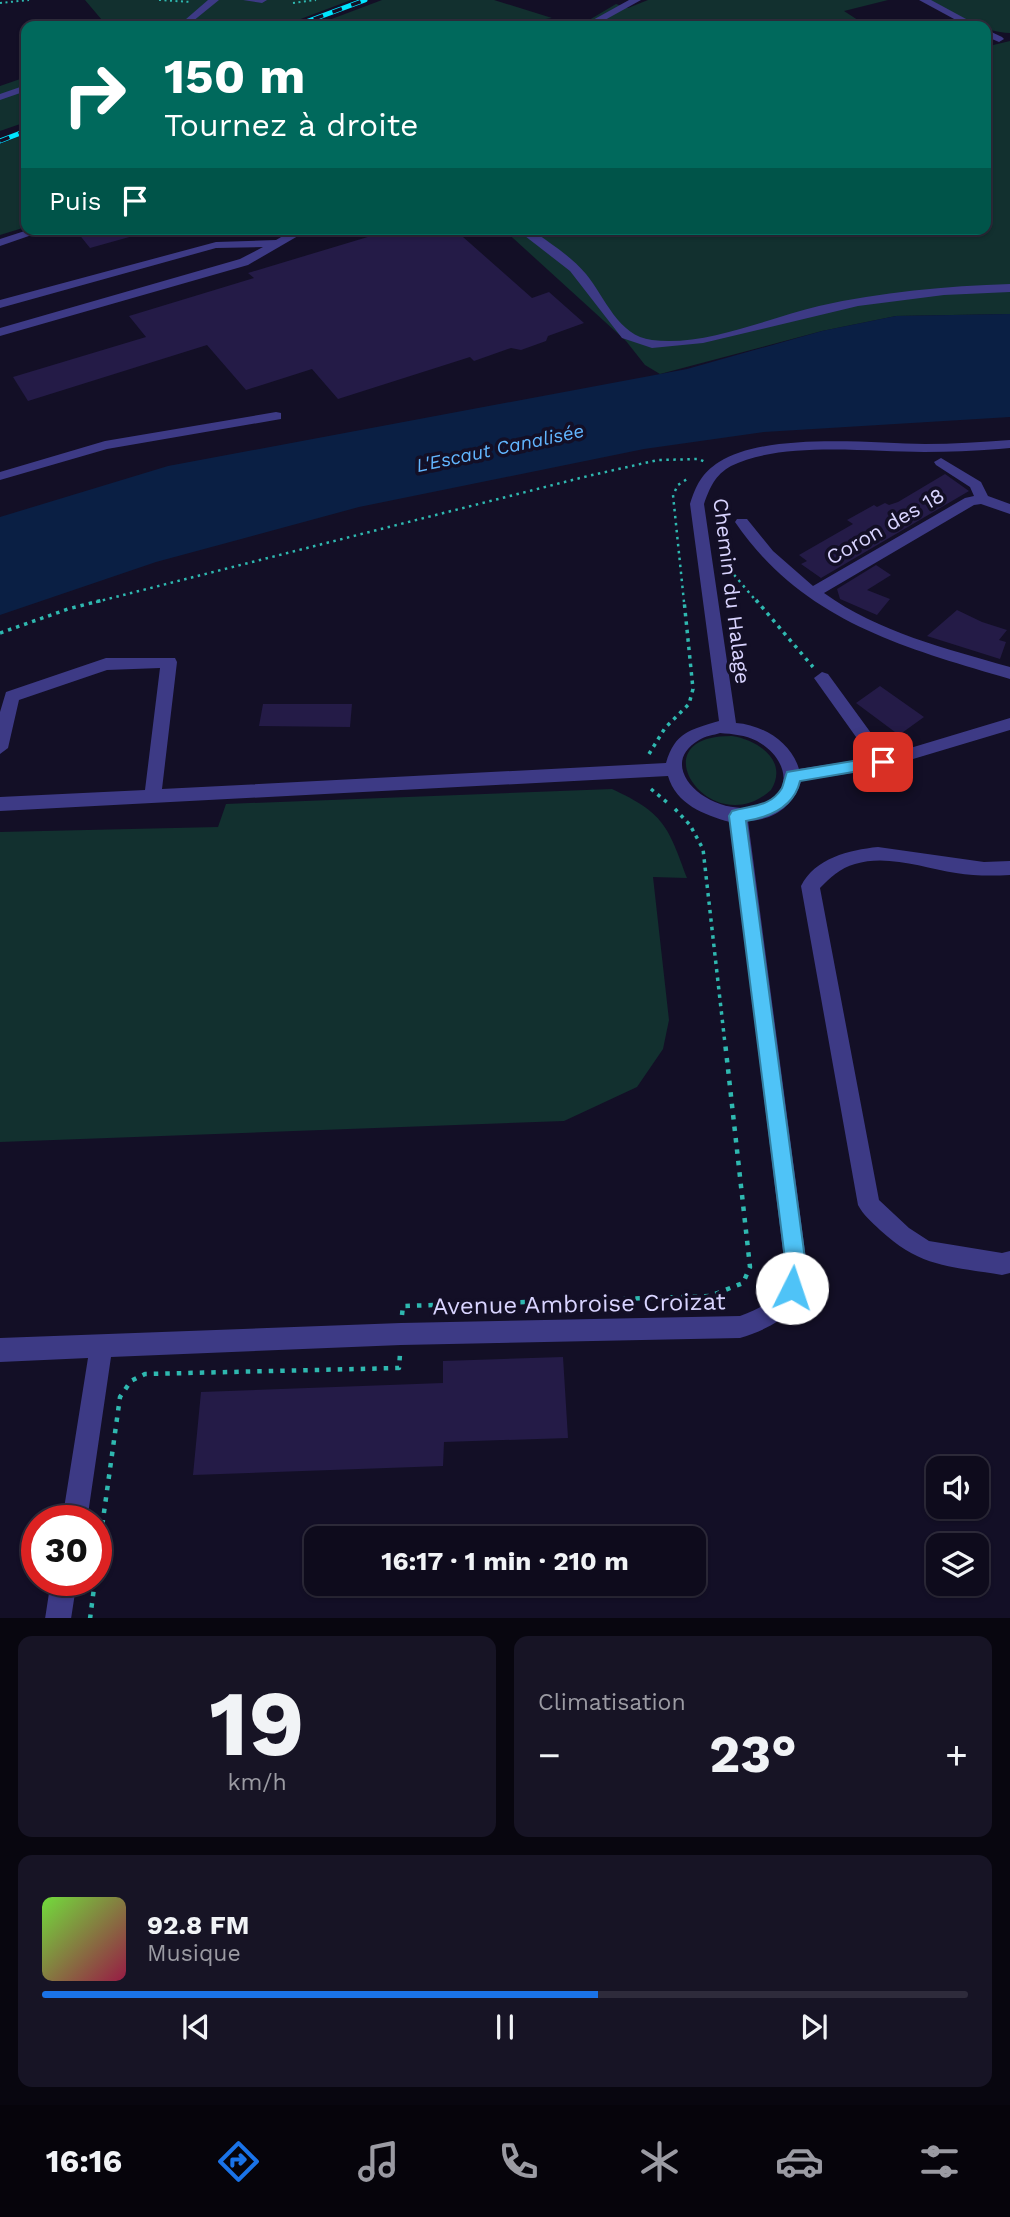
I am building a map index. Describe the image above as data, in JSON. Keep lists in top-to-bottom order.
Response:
{
  "streets": {
    "street": ["Coron des 18", "Chemin du Halage", "Avenue Ambroise Croizat"]
  },
  "crossings": [
    ["Chemin du Halage", "Avenue Ambroise Croizat"]
  ],
  "water": ["L'Escaut Canalisée"],
  "page": {
    "turn": ["150 m", "Tournez à droite"],
    "then": "Puis",
    "limit": "30",
    "trip": "16:17 · 1 min · 210 m",
    "tile": [
      ["19", "km/h"],
      "Climatisation"
    ],
    "heat": ["−", "23°", "+"],
    "song": ["92.8 FM", "Musique"],
    "tabs": "16:16"
  }
}
